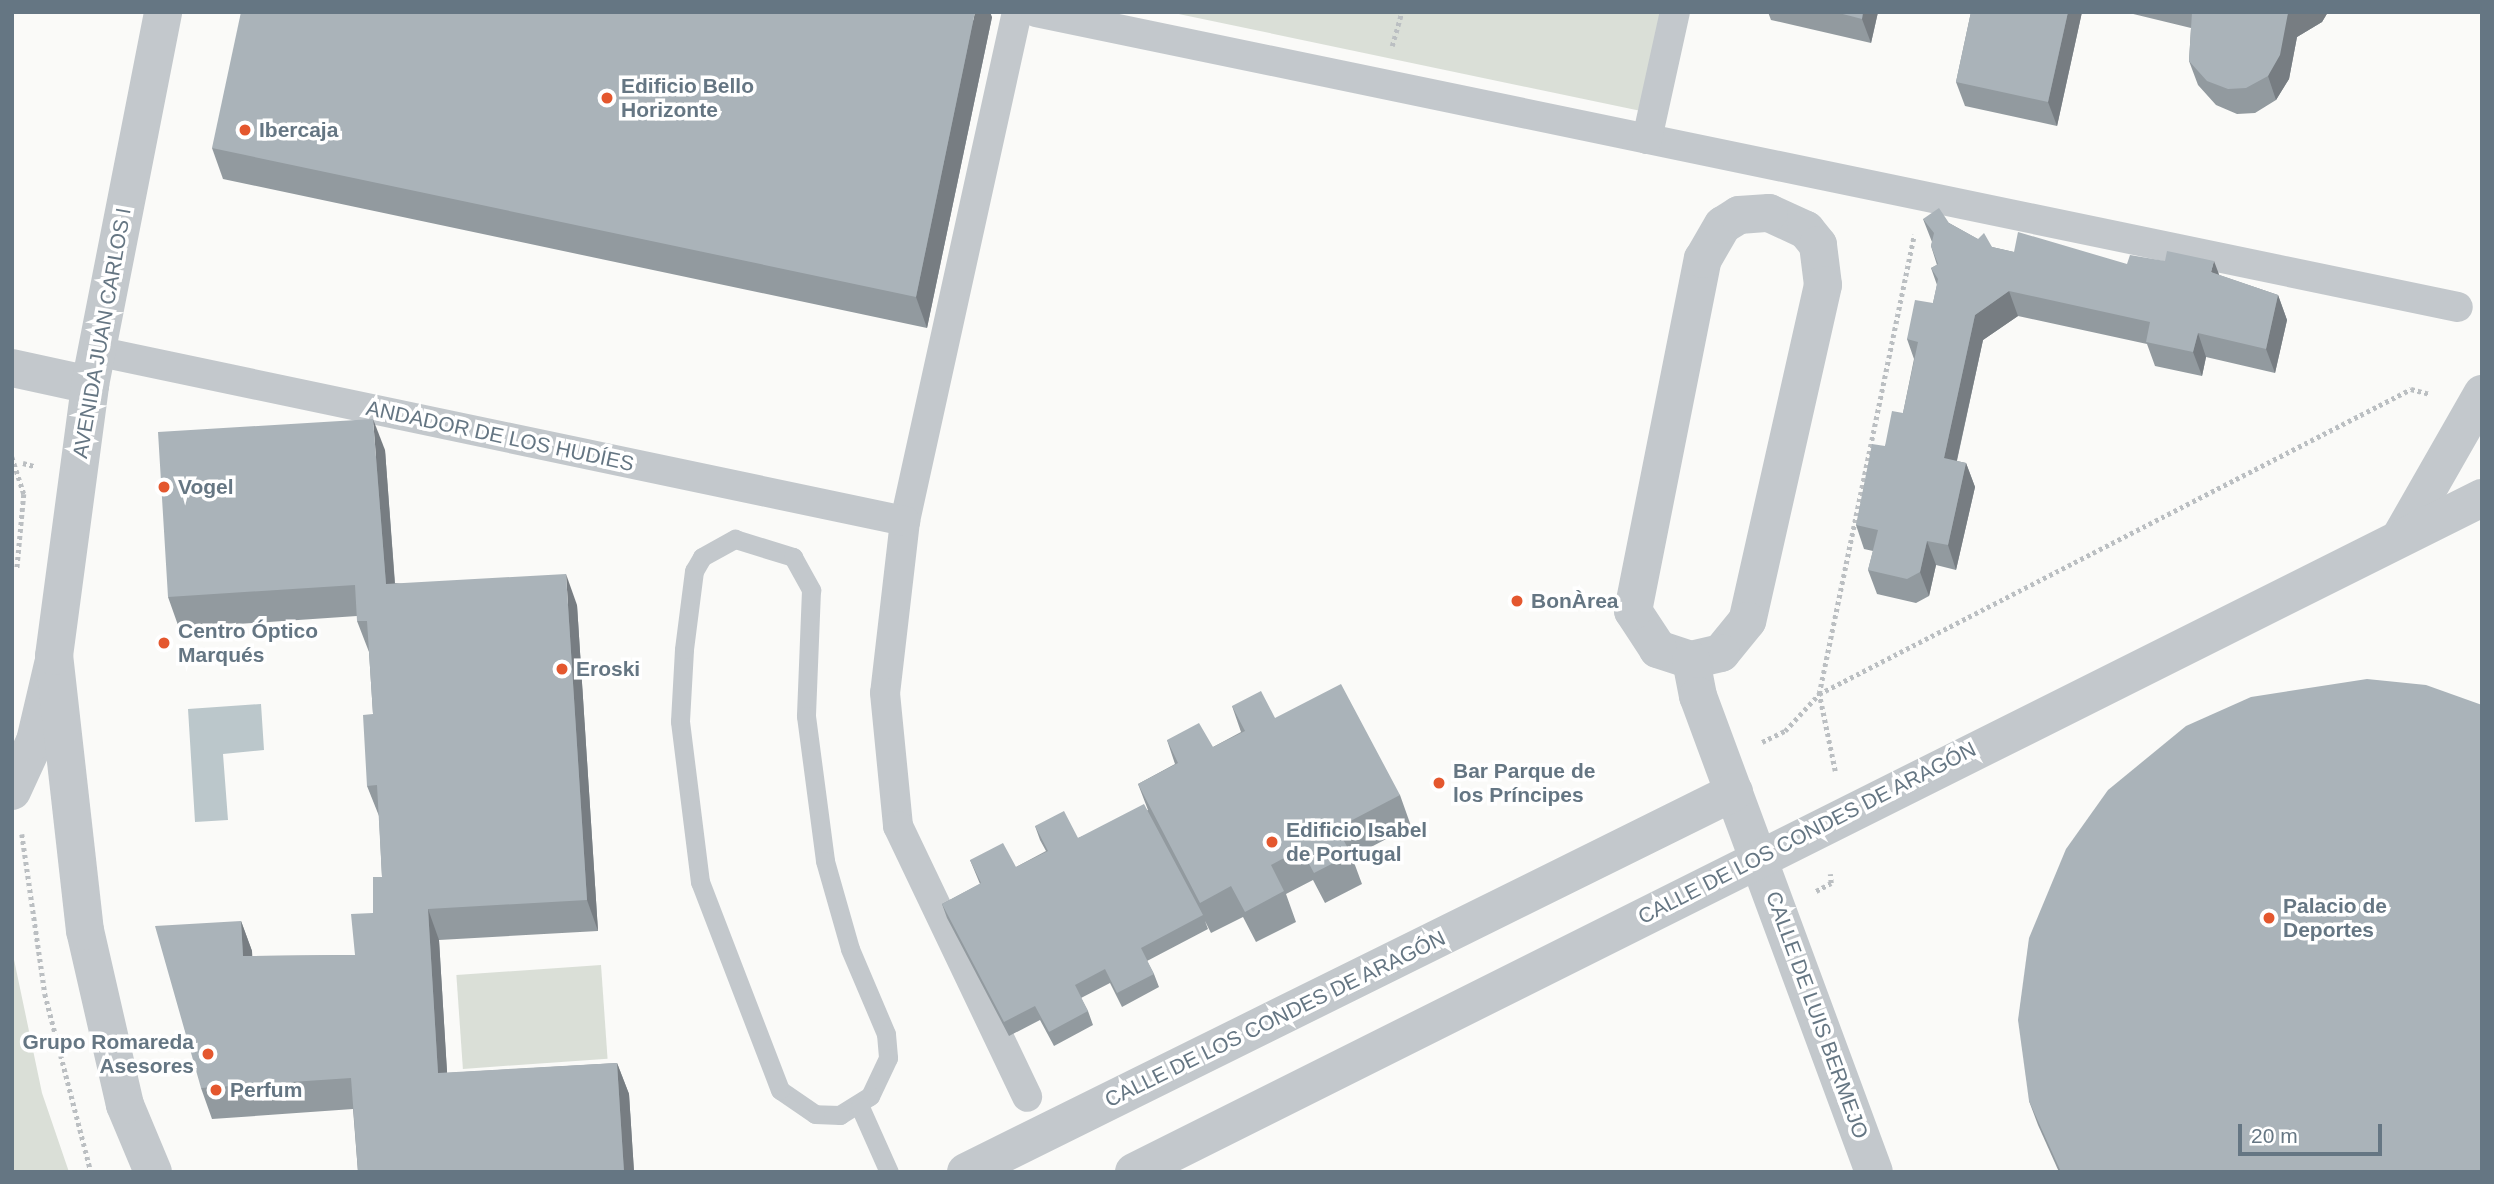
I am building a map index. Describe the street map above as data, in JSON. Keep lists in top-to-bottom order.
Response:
{
  "streets": {
    "street": [
      "AVENIDA JUAN CARLOS I",
      "ANDADOR DE LOS HUDÍES",
      "CALLE DE LOS CONDES DE ARAGÓN",
      "CALLE DE LUIS BERMEJO"
    ]
  },
  "crossings": [
    ["AVENIDA JUAN CARLOS I", "ANDADOR DE LOS HUDÍES"],
    ["CALLE DE LOS CONDES DE ARAGÓN", "CALLE DE LUIS BERMEJO"]
  ],
  "places": [
    "Edificio Bello Horizonte",
    "Ibercaja",
    "Vogel",
    "BonÀrea",
    "Centro Óptico Marqués",
    "Eroski",
    "Bar Parque de los Príncipes",
    "Edificio Isabel de Portugal",
    "Palacio de Deportes",
    "Grupo Romareda Asesores",
    "Perfum"
  ],
  "scale_bar": "20 m"
}
